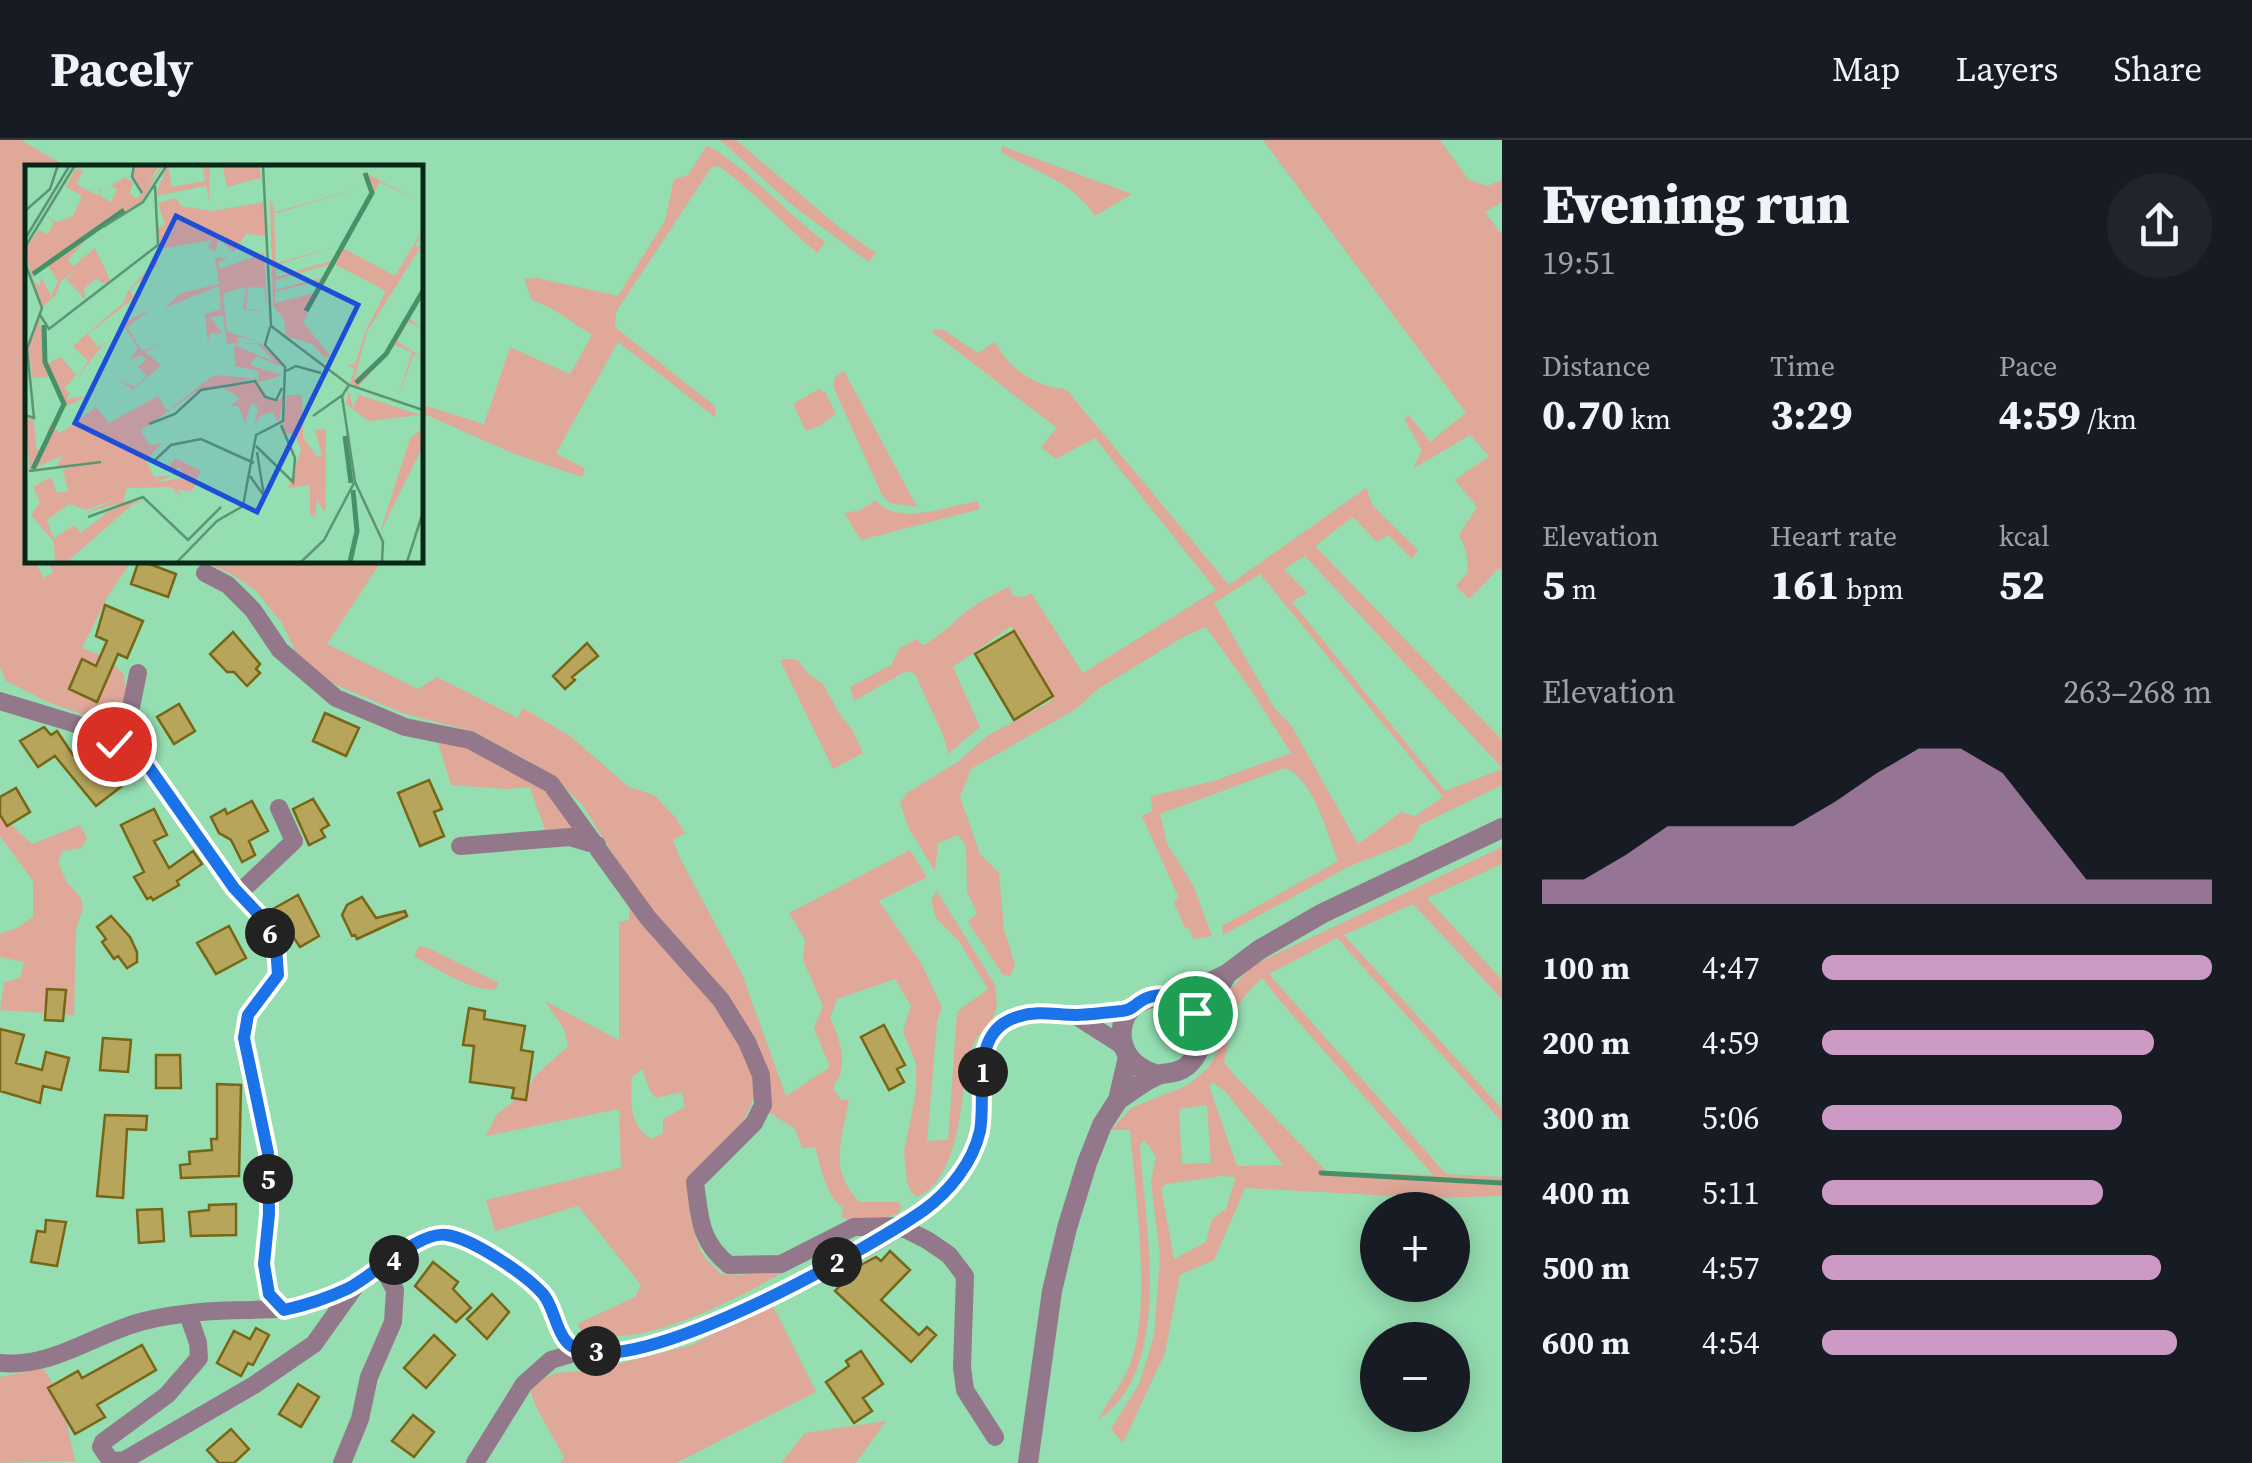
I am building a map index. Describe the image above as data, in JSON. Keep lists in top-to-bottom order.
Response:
{
  "page": {
    "header": "Pacely",
    "nav": ["Map", "Layers", "Share"],
    "heading": ["Evening run", "19:51"],
    "stats": [
      ["Distance", "0.70 km"],
      ["Time", "3:29"],
      ["Pace", "4:59 /km"],
      ["Elevation", "5 m"],
      ["Heart rate", "161 bpm"],
      ["kcal", "52"]
    ],
    "chart": ["Elevation", "263–268 m"],
    "pins": [
      "6",
      "1",
      "5",
      "4",
      "2",
      "3"
    ],
    "list": [
      {
        "name": "100 m",
        "note": "4:47"
      },
      {
        "name": "200 m",
        "note": "4:59"
      },
      {
        "name": "300 m",
        "note": "5:06"
      },
      {
        "name": "400 m",
        "note": "5:11"
      },
      {
        "name": "500 m",
        "note": "4:57"
      },
      {
        "name": "600 m",
        "note": "4:54"
      }
    ],
    "map_buttons": ["+", "−"]
  }
}
